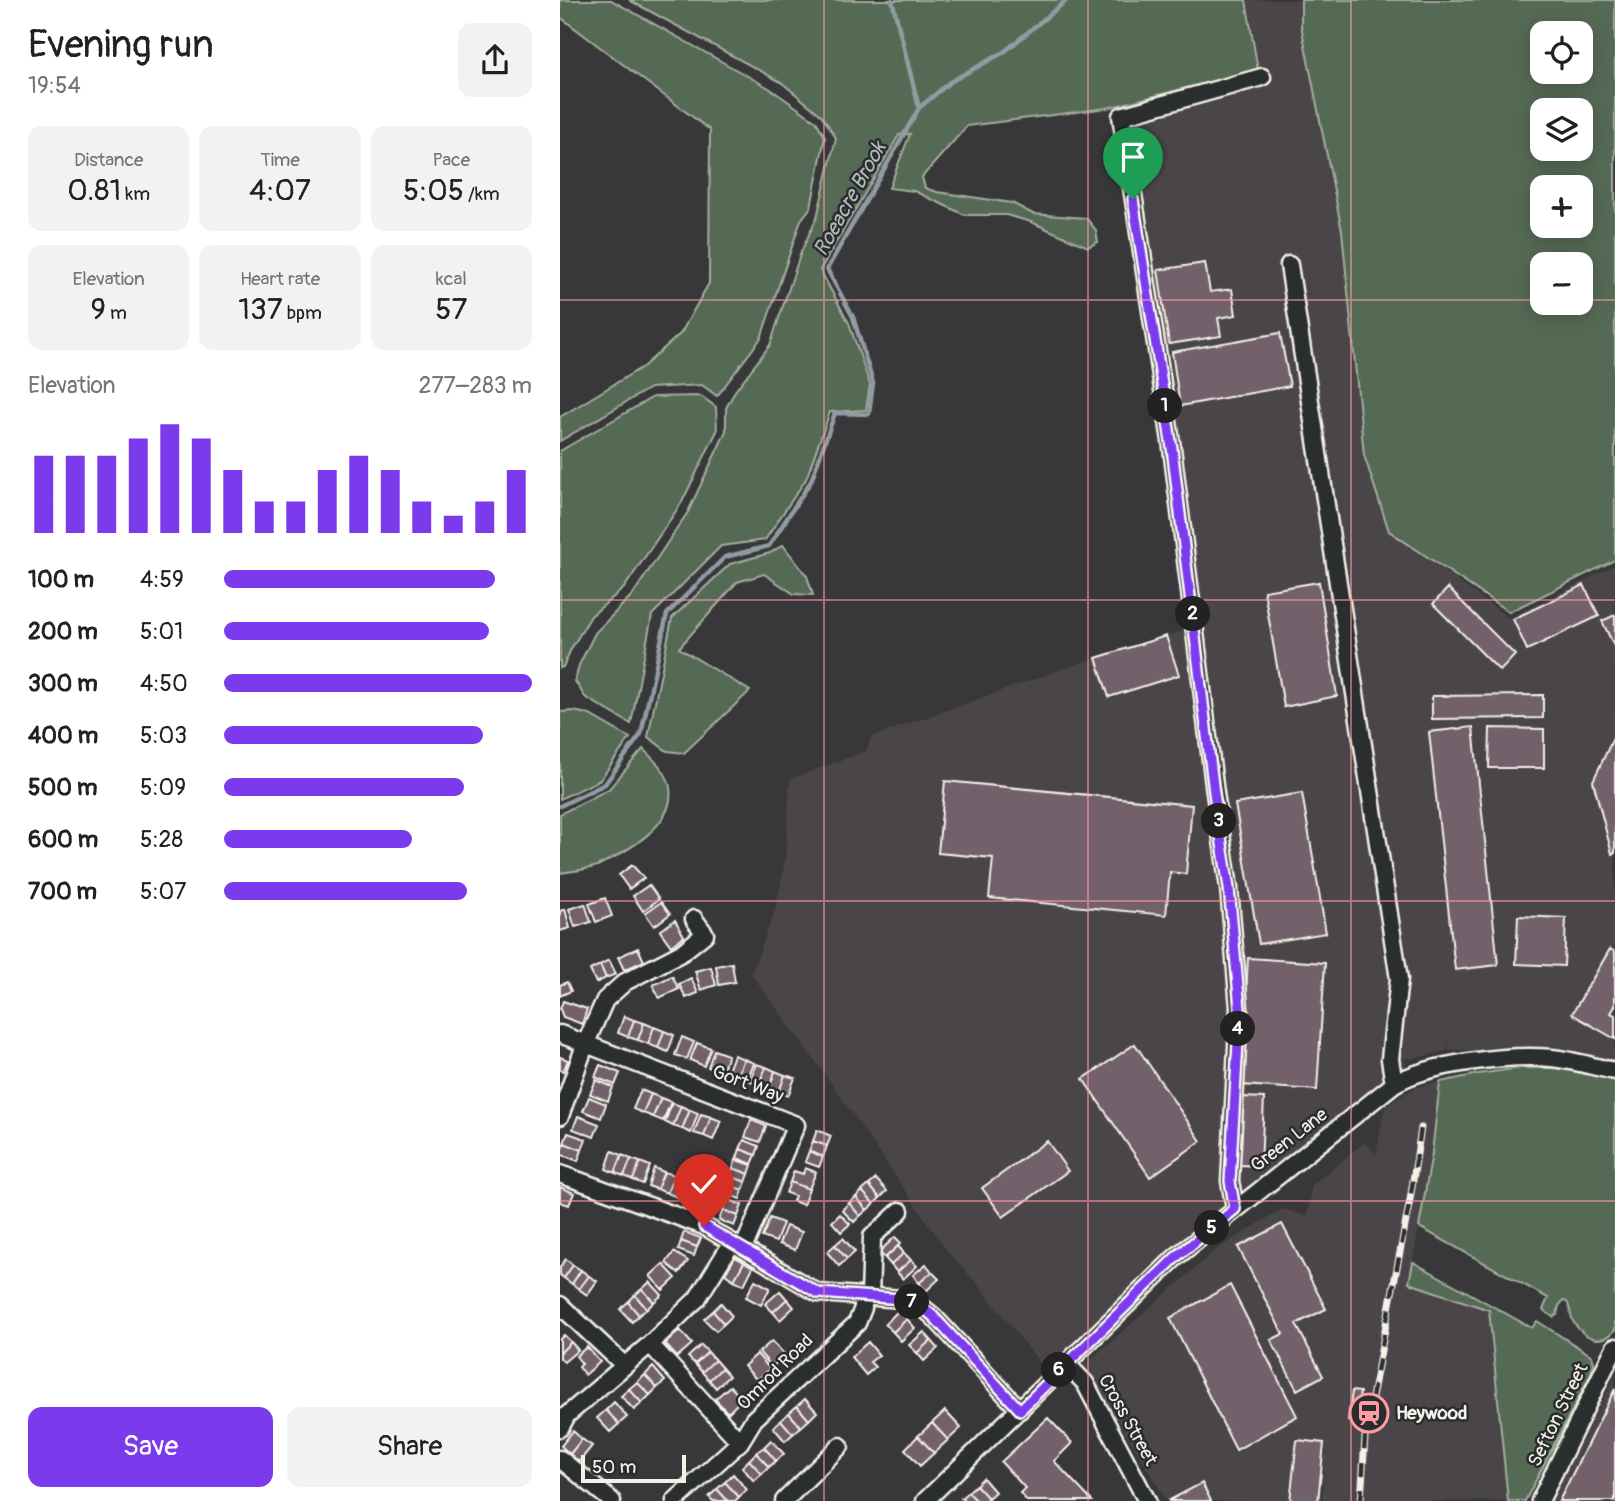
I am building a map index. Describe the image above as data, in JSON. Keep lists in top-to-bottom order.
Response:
{
  "streets": {
    "street": [
      "Gort Way",
      "Green Lane",
      "Omrod Road",
      "Sefton Street",
      "Cross Street"
    ]
  },
  "crossings": [
    ["Green Lane", "Cross Street"]
  ],
  "water": ["Roeacre Brook"],
  "places": {
    "station": ["Heywood"]
  },
  "scale_bar": "50 m",
  "page": {
    "heading": ["Evening run", "19:54"],
    "map_buttons": ["+", "−"],
    "stats": [
      ["Distance", "0.81 km"],
      ["Time", "4:07"],
      ["Pace", "5:05 /km"],
      ["Elevation", "9 m"],
      ["Heart rate", "137 bpm"],
      ["kcal", "57"]
    ],
    "chart": ["Elevation", "277–283 m"],
    "pins": [
      "1",
      "2",
      "3",
      "4",
      "5",
      "7",
      "6"
    ],
    "list": [
      {
        "name": "100 m",
        "note": "4:59"
      },
      {
        "name": "200 m",
        "note": "5:01"
      },
      {
        "name": "300 m",
        "note": "4:50"
      },
      {
        "name": "400 m",
        "note": "5:03"
      },
      {
        "name": "500 m",
        "note": "5:09"
      },
      {
        "name": "600 m",
        "note": "5:28"
      },
      {
        "name": "700 m",
        "note": "5:07"
      }
    ],
    "buttons": ["Save", "Share"],
    "scale": "50 m"
  }
}
